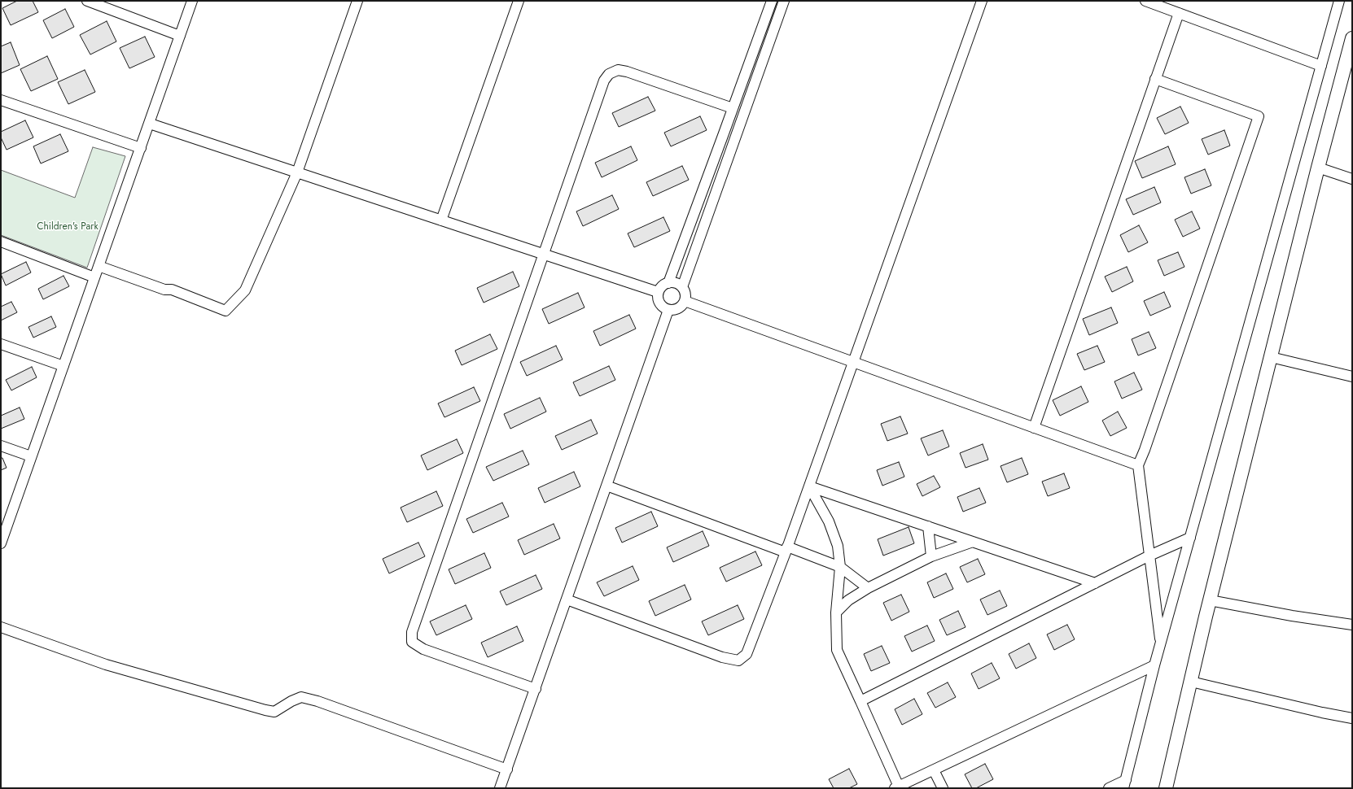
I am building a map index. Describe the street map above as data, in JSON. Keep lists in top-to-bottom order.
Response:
{
  "parks": ["Children's Park"]
}
